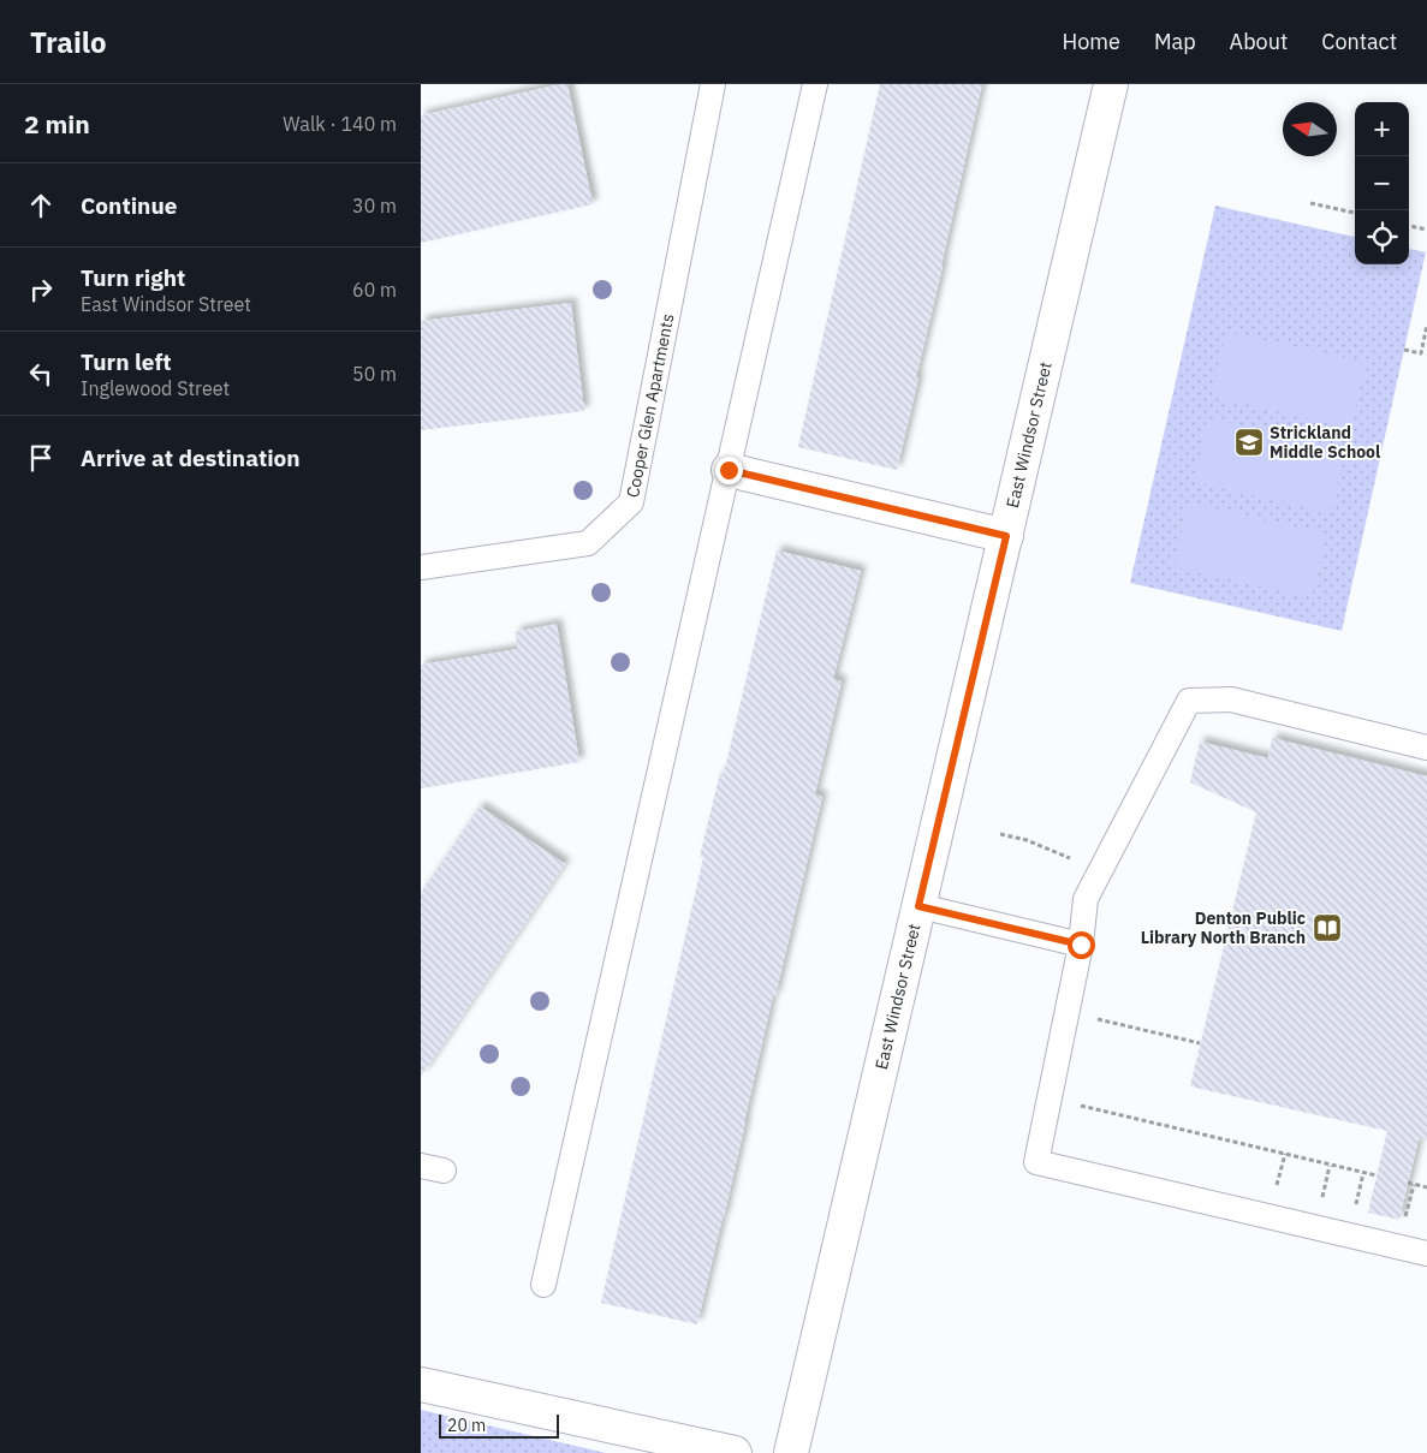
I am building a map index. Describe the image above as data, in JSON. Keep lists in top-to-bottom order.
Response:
{
  "streets": {
    "street": ["East Windsor Street"],
    "lane": ["Cooper Glen Apartments"]
  },
  "places": {
    "school or university": ["Strickland Middle School"],
    "library": ["Denton Public Library North Branch"]
  },
  "scale_bar": "20 m",
  "north": "left",
  "page": {
    "header": "Trailo",
    "nav": [
      "Home",
      "Map",
      "About",
      "Contact"
    ],
    "heading": ["2 min", "Walk · 140 m"],
    "map_buttons": ["+", "−"],
    "list": [
      ["Continue", "30 m"],
      ["Turn right", "East Windsor Street", "60 m"],
      ["Turn left", "Inglewood Street", "50 m"],
      "Arrive at destination"
    ],
    "scale": "20 m"
  }
}
